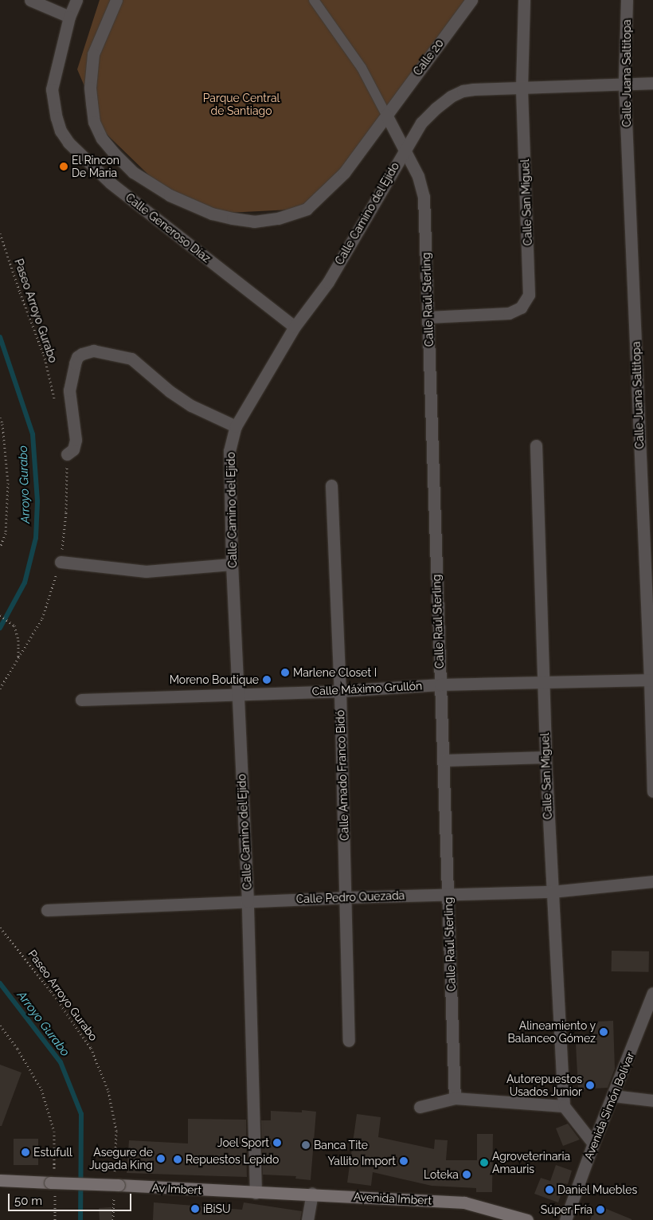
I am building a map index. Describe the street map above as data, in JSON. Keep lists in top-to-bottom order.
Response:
{
  "streets": {
    "main road": ["Av Imbert", "Avenida Imbert"],
    "street": [
      "Calle 20",
      "Calle Juana Saltitopa",
      "Calle San Miguel",
      "Calle Camino del Ejido",
      "Calle Generoso Díaz",
      "Calle Raúl Sterling",
      "Calle Máximo Grullón",
      "Calle Amado Franco Bidó",
      "Calle Pedro Quezada",
      "Avenida Simón Bolívar"
    ],
    "path": ["Paseo Arroyo Gurabo"]
  },
  "crossings": [
    ["Calle 20", "Calle Raúl Sterling"],
    ["Calle Juana Saltitopa", "Calle Camino del Ejido"],
    ["Calle Juana Saltitopa", "Calle Máximo Grullón"],
    ["Calle San Miguel", "Calle Camino del Ejido"],
    ["Calle San Miguel", "Calle Raúl Sterling"],
    ["Calle San Miguel", "Calle Máximo Grullón"],
    ["Calle San Miguel", "Calle Pedro Quezada"],
    ["Calle Camino del Ejido", "Calle Generoso Díaz"],
    ["Calle Camino del Ejido", "Calle Raúl Sterling"],
    ["Calle Camino del Ejido", "Calle Máximo Grullón"],
    ["Calle Camino del Ejido", "Calle Pedro Quezada"],
    ["Calle Camino del Ejido", "Av Imbert"],
    ["Calle Camino del Ejido", "Avenida Imbert"],
    ["Calle Raúl Sterling", "Calle Máximo Grullón"],
    ["Calle Raúl Sterling", "Calle Pedro Quezada"],
    ["Paseo Arroyo Gurabo", "Av Imbert"],
    ["Calle Máximo Grullón", "Calle Amado Franco Bidó"],
    ["Calle Amado Franco Bidó", "Calle Pedro Quezada"],
    ["Av Imbert", "Avenida Imbert"]
  ],
  "water": ["Arroyo Gurabo"],
  "parks": ["Parque Central de Santiago"],
  "places": [
    "El Rincon De Maria",
    "Marlene Closet I",
    "Moreno Boutique",
    "Alineamiento y Balanceo Gómez",
    "Autorepuestos Usados Junior",
    "Joel Sport",
    "Banca Tite",
    "Estufull",
    "Asegure de Jugada King",
    "Repuestos Lepido",
    "Yallito Import",
    "Agroveterinaria Amauris",
    "Loteka",
    "Daniel Muebles",
    "iBiSU",
    "Súper Fría"
  ],
  "scale_bar": "50 m"
}
